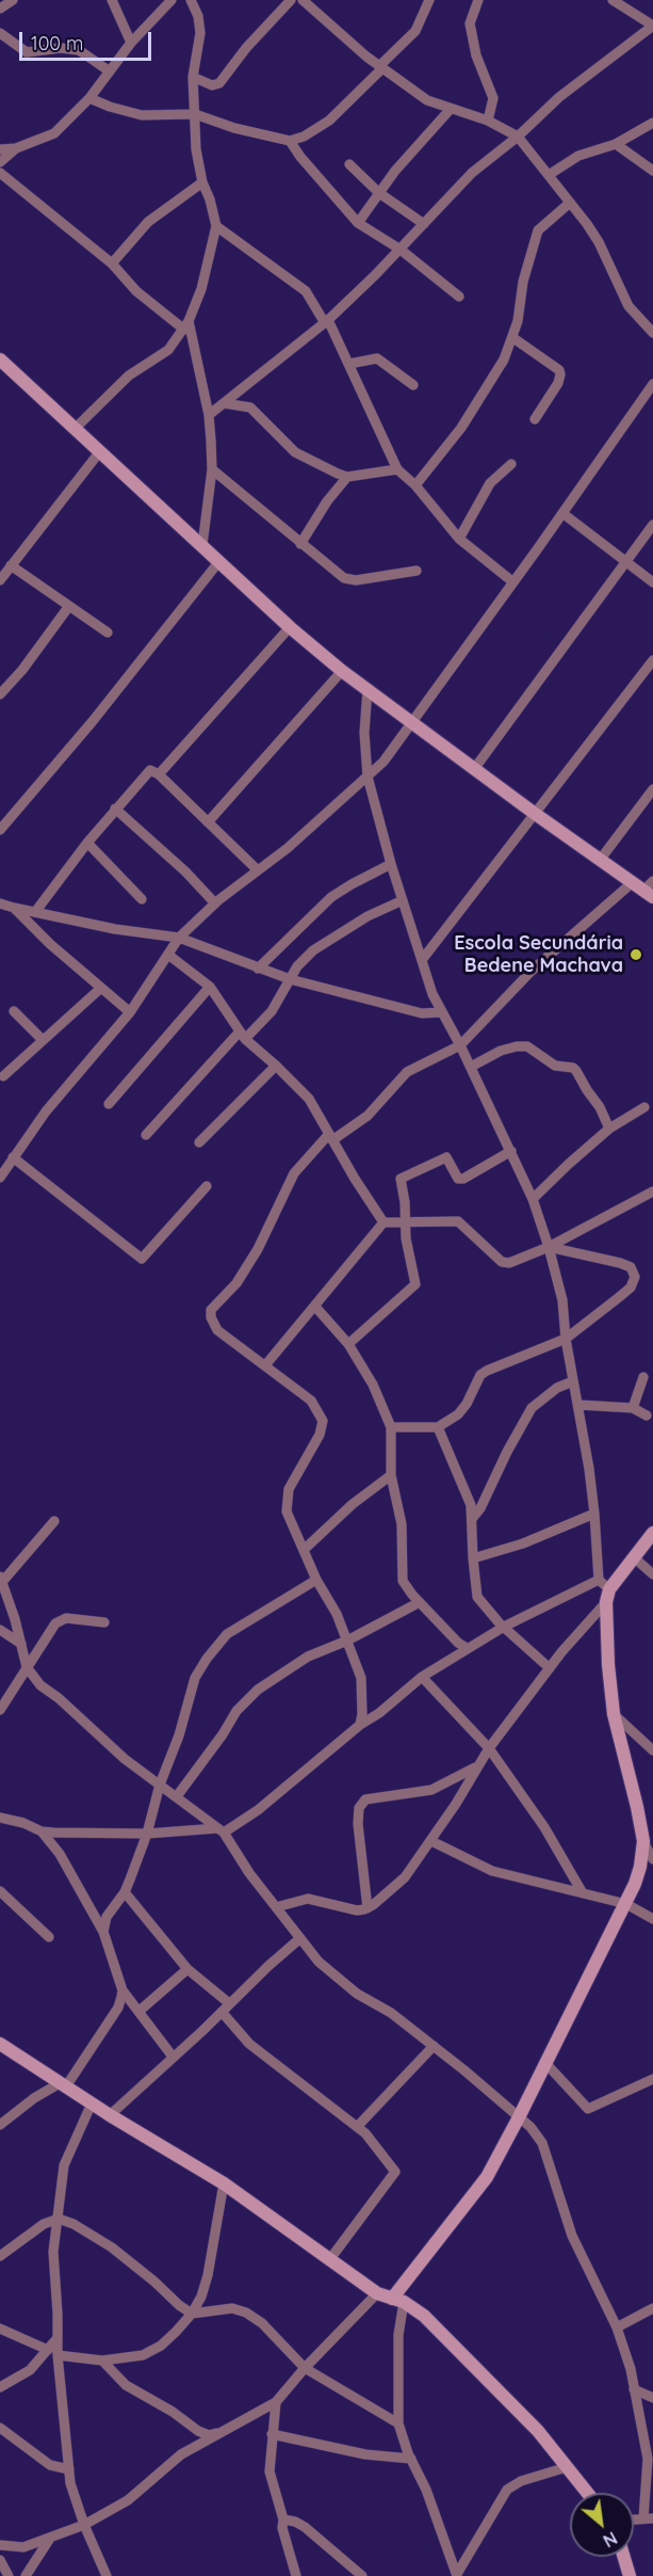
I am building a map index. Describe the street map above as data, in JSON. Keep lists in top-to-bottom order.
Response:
{
  "places": ["Escola Secundária Bedene Machava"],
  "scale_bar": "100 m",
  "north": "bottom right"
}
